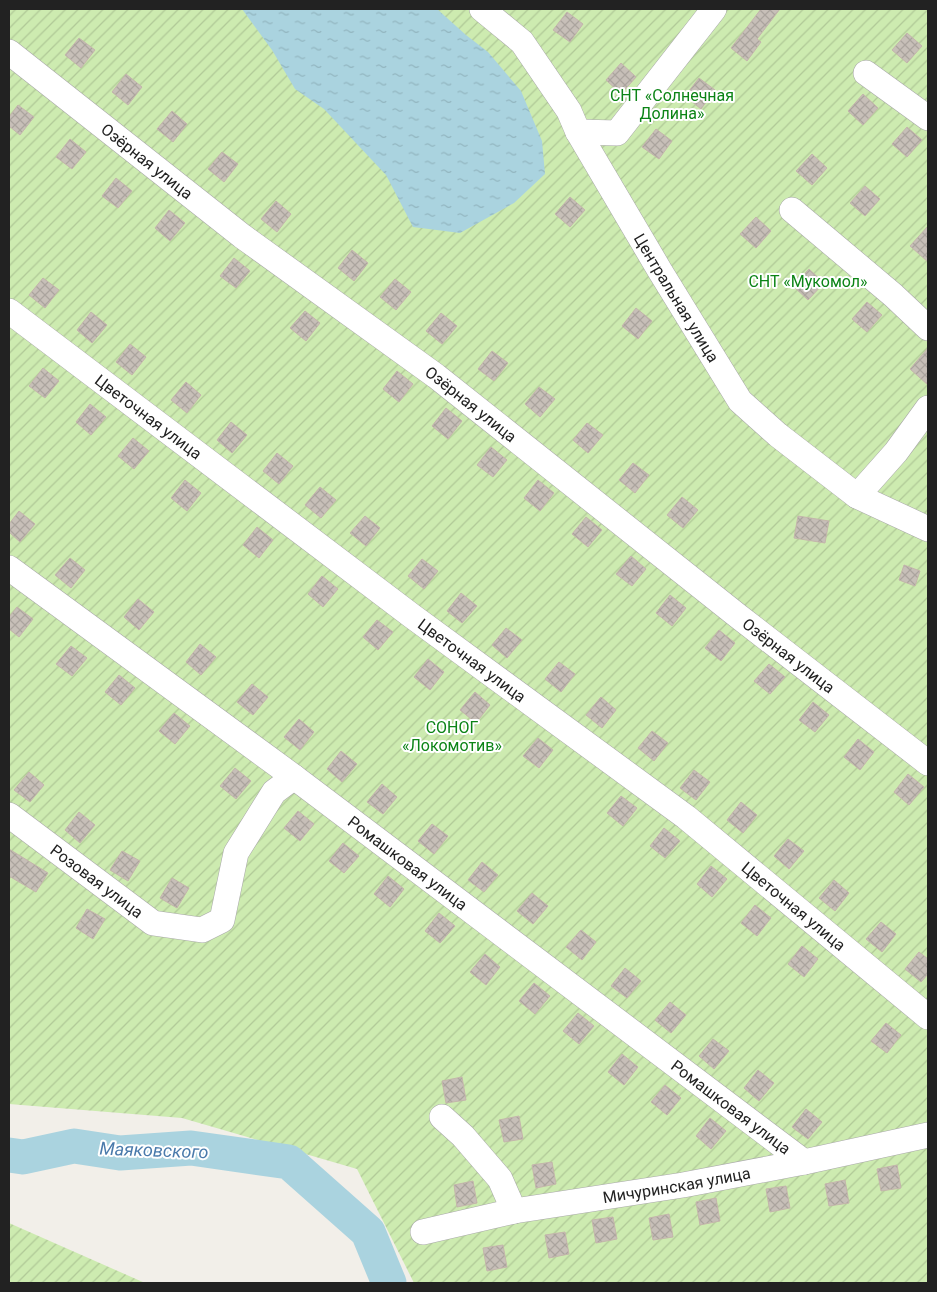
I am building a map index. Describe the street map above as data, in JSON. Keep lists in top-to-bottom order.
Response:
{
  "streets": {
    "street": [
      "Озёрная улица",
      "Центральная улица",
      "Цветочная улица",
      "Ромашковая улица",
      "Розовая улица",
      "Мичуринская улица"
    ]
  },
  "crossings": [
    ["Ромашковая улица", "Розовая улица"],
    ["Ромашковая улица", "Мичуринская улица"]
  ],
  "water": ["Маяковского"],
  "parks": ["СНТ «Солнечная Долина»", "СНТ «Мукомол»", "СОНОГ «Локомотив»"]
}
